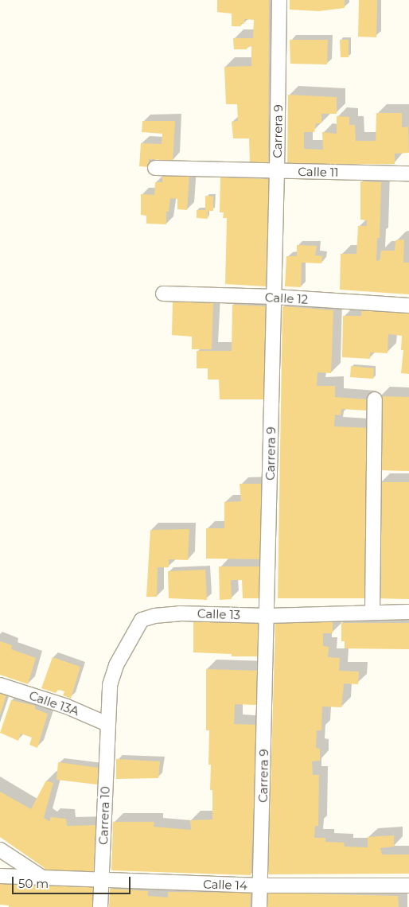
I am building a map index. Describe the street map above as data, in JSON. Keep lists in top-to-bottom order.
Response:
{
  "streets": {
    "street": [
      "Carrera 9",
      "Calle 11",
      "Calle 12",
      "Calle 13",
      "Calle 13A",
      "Carrera 10",
      "Calle 14"
    ]
  },
  "crossings": [
    ["Carrera 9", "Calle 11"],
    ["Carrera 9", "Calle 12"],
    ["Carrera 9", "Calle 13"],
    ["Carrera 9", "Calle 14"],
    ["Calle 13", "Calle 13A"],
    ["Calle 13", "Carrera 10"],
    ["Calle 13A", "Carrera 10"],
    ["Carrera 10", "Calle 14"]
  ],
  "scale_bar": "50 m"
}
